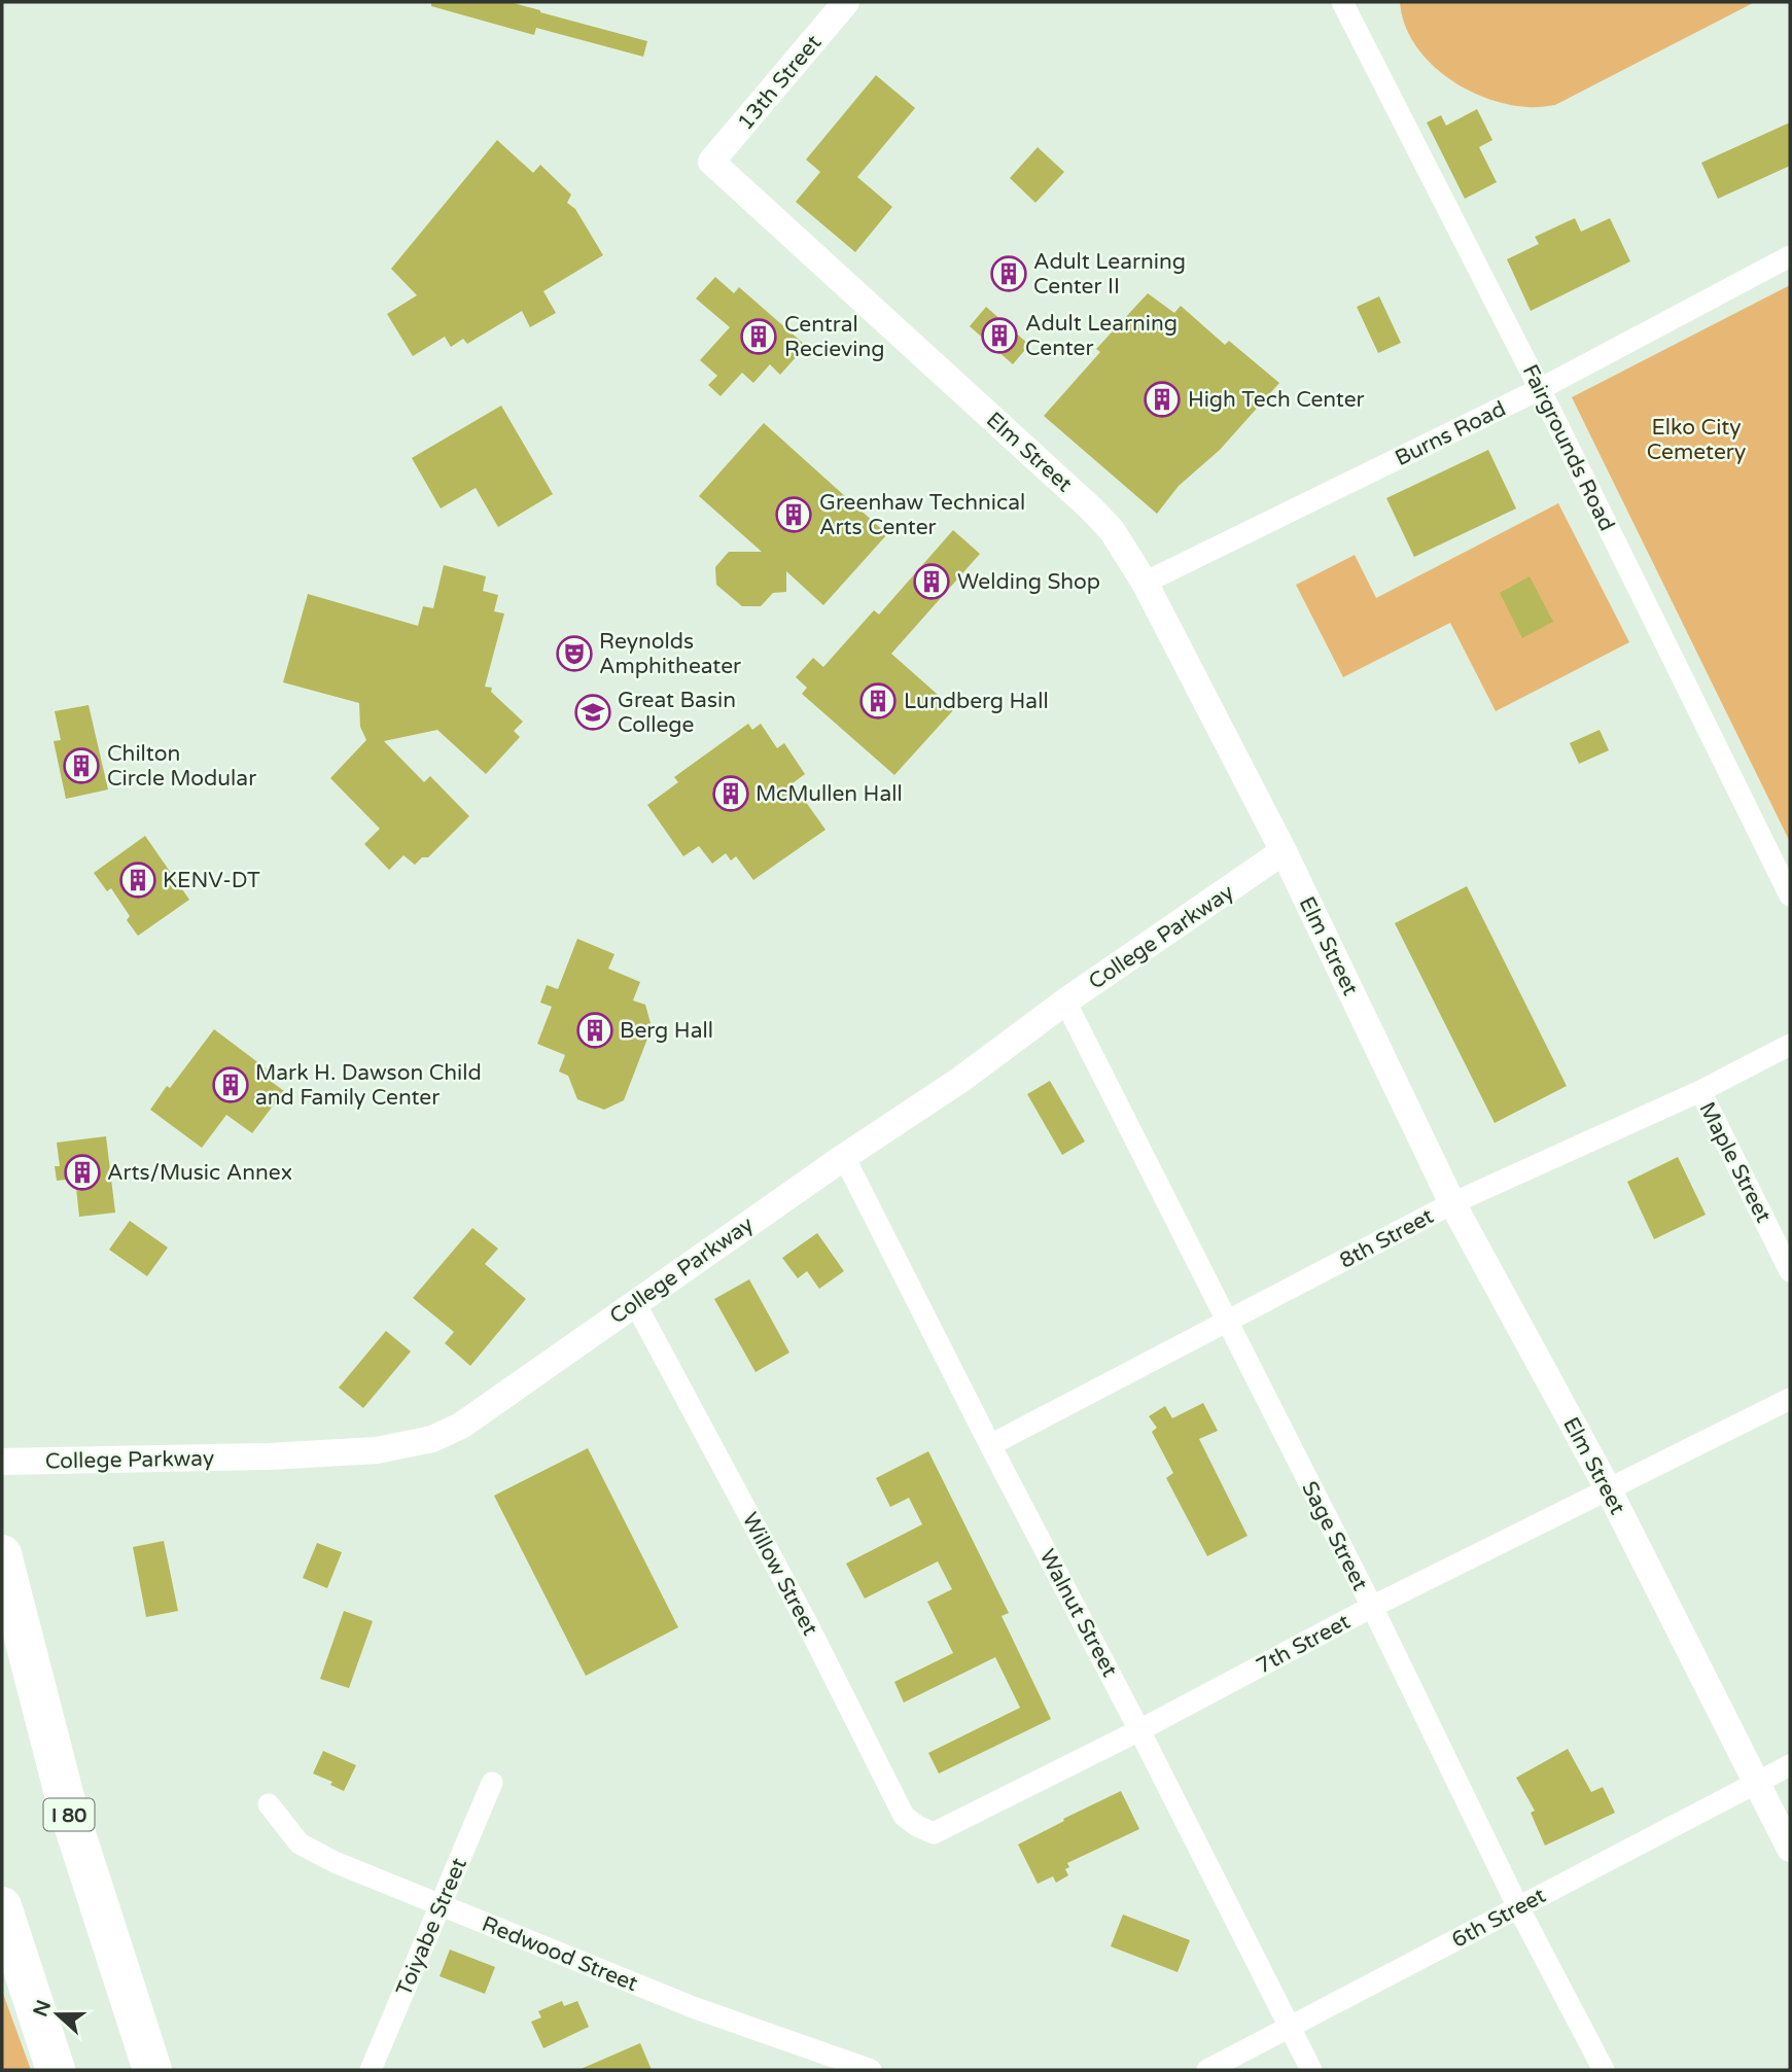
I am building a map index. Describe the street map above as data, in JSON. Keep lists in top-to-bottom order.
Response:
{
  "streets": {
    "highway": ["I 80"],
    "street": [
      "13th Street",
      "Burns Road",
      "Fairgrounds Road",
      "Elm Street",
      "College Parkway",
      "Maple Street",
      "8th Street",
      "Sage Street",
      "Willow Street",
      "Walnut Street",
      "7th Street",
      "6th Street",
      "Toiyabe Street",
      "Redwood Street"
    ]
  },
  "crossings": [
    ["13th Street", "Elm Street"],
    ["Burns Road", "Fairgrounds Road"],
    ["Burns Road", "Elm Street"],
    ["Elm Street", "College Parkway"],
    ["Elm Street", "8th Street"],
    ["Elm Street", "7th Street"],
    ["Elm Street", "6th Street"],
    ["College Parkway", "Sage Street"],
    ["College Parkway", "Willow Street"],
    ["College Parkway", "Walnut Street"],
    ["Maple Street", "8th Street"],
    ["8th Street", "Sage Street"],
    ["8th Street", "Walnut Street"],
    ["Sage Street", "7th Street"],
    ["Sage Street", "6th Street"],
    ["Willow Street", "7th Street"],
    ["Walnut Street", "7th Street"],
    ["Walnut Street", "6th Street"],
    ["Toiyabe Street", "Redwood Street"]
  ],
  "parks": ["Elko City Cemetery"],
  "places": {
    "building": [
      "Adult Learning Center II",
      "Adult Learning Center",
      "Central Recieving",
      "High Tech Center",
      "Greenhaw Technical Arts Center",
      "Welding Shop",
      "Lundberg Hall",
      "Chilton Circle Modular",
      "McMullen Hall",
      "KENV-DT",
      "Berg Hall",
      "Mark H. Dawson Child and Family Center",
      "Arts/Music Annex"
    ],
    "theatre": ["Reynolds Amphitheater"],
    "school or university": ["Great Basin College"]
  },
  "north": "left"
}
